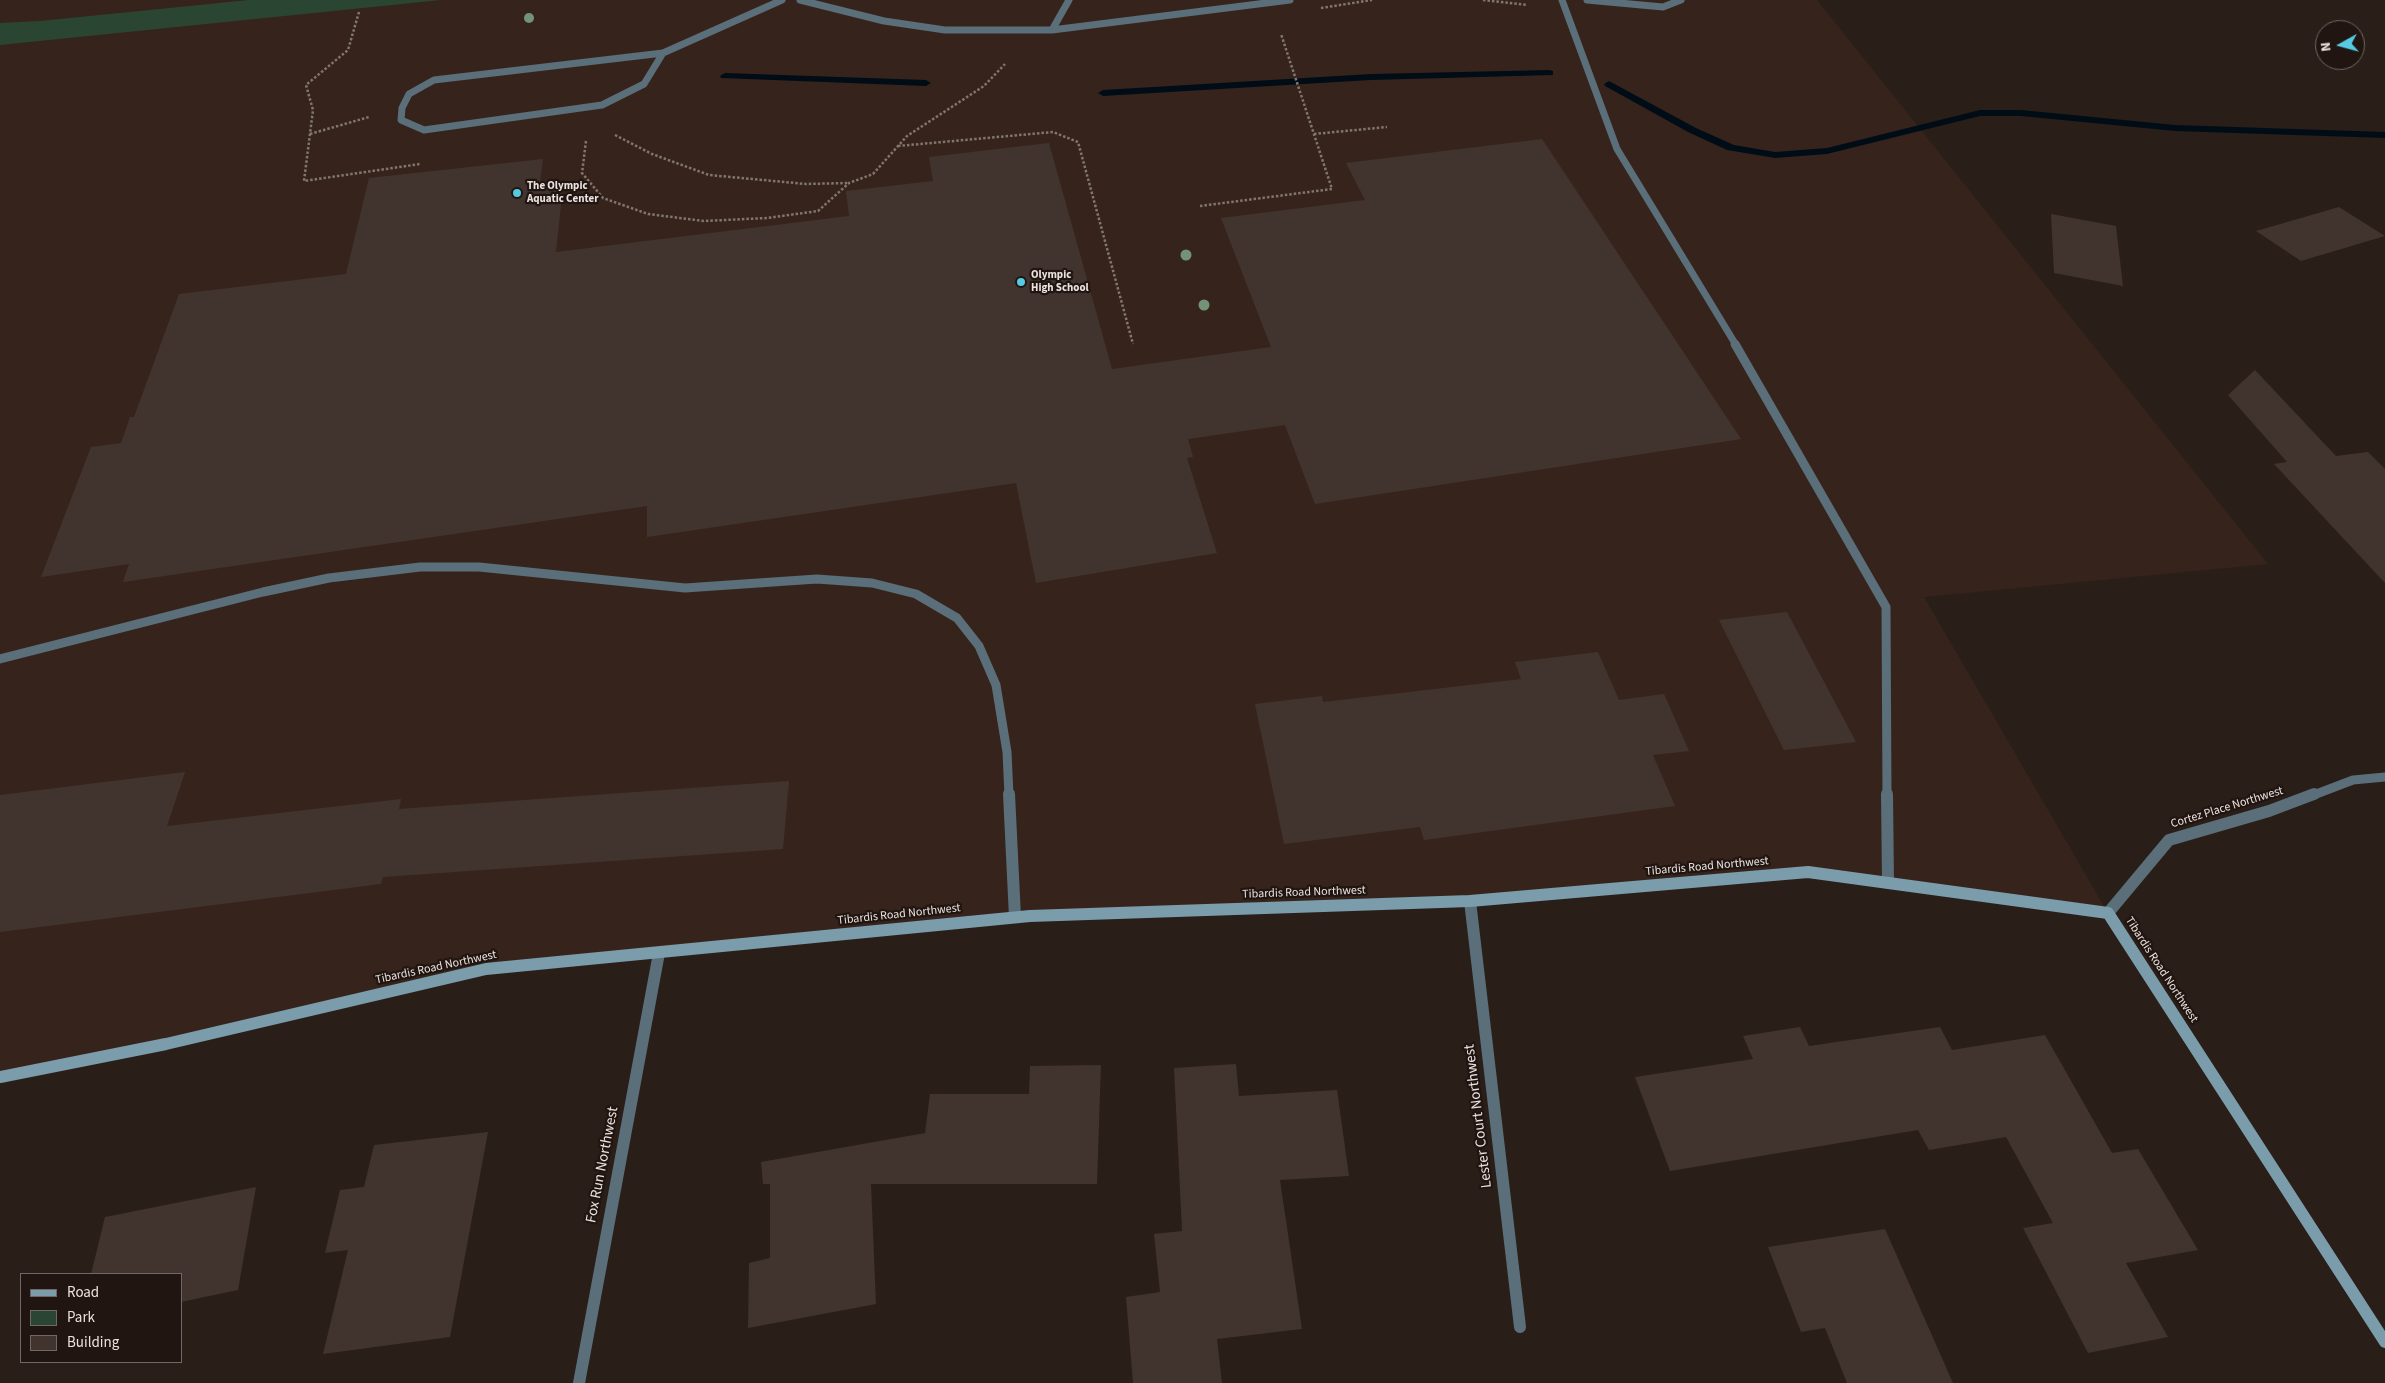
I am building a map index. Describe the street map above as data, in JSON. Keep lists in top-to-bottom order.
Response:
{
  "streets": {
    "street": [
      "Cortez Place Northwest",
      "Tibardis Road Northwest",
      "Lester Court Northwest",
      "Fox Run Northwest"
    ]
  },
  "crossings": [
    ["Cortez Place Northwest", "Tibardis Road Northwest"],
    ["Tibardis Road Northwest", "Lester Court Northwest"],
    ["Tibardis Road Northwest", "Fox Run Northwest"]
  ],
  "places": ["The Olympic Aquatic Center", "Olympic High School"],
  "legend": ["Road", "Park", "Building"],
  "north": "left"
}
